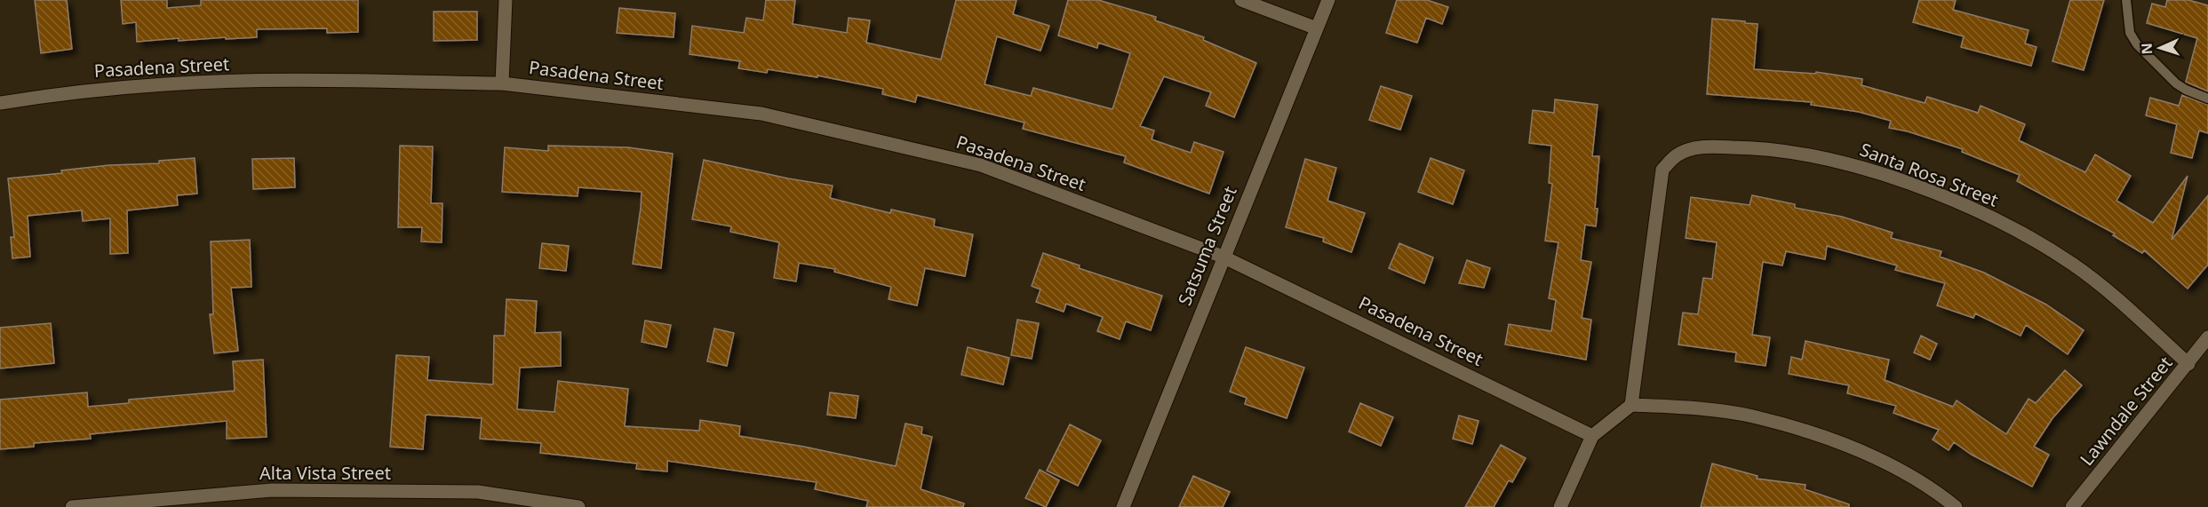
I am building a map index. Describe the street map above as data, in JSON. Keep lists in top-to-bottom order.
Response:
{
  "streets": {
    "street": [
      "Pasadena Street",
      "Santa Rosa Street",
      "Satsuma Street",
      "Lawndale Street",
      "Alta Vista Street"
    ]
  },
  "crossings": [
    ["Pasadena Street", "Satsuma Street"],
    ["Santa Rosa Street", "Lawndale Street"]
  ],
  "north": "left"
}
